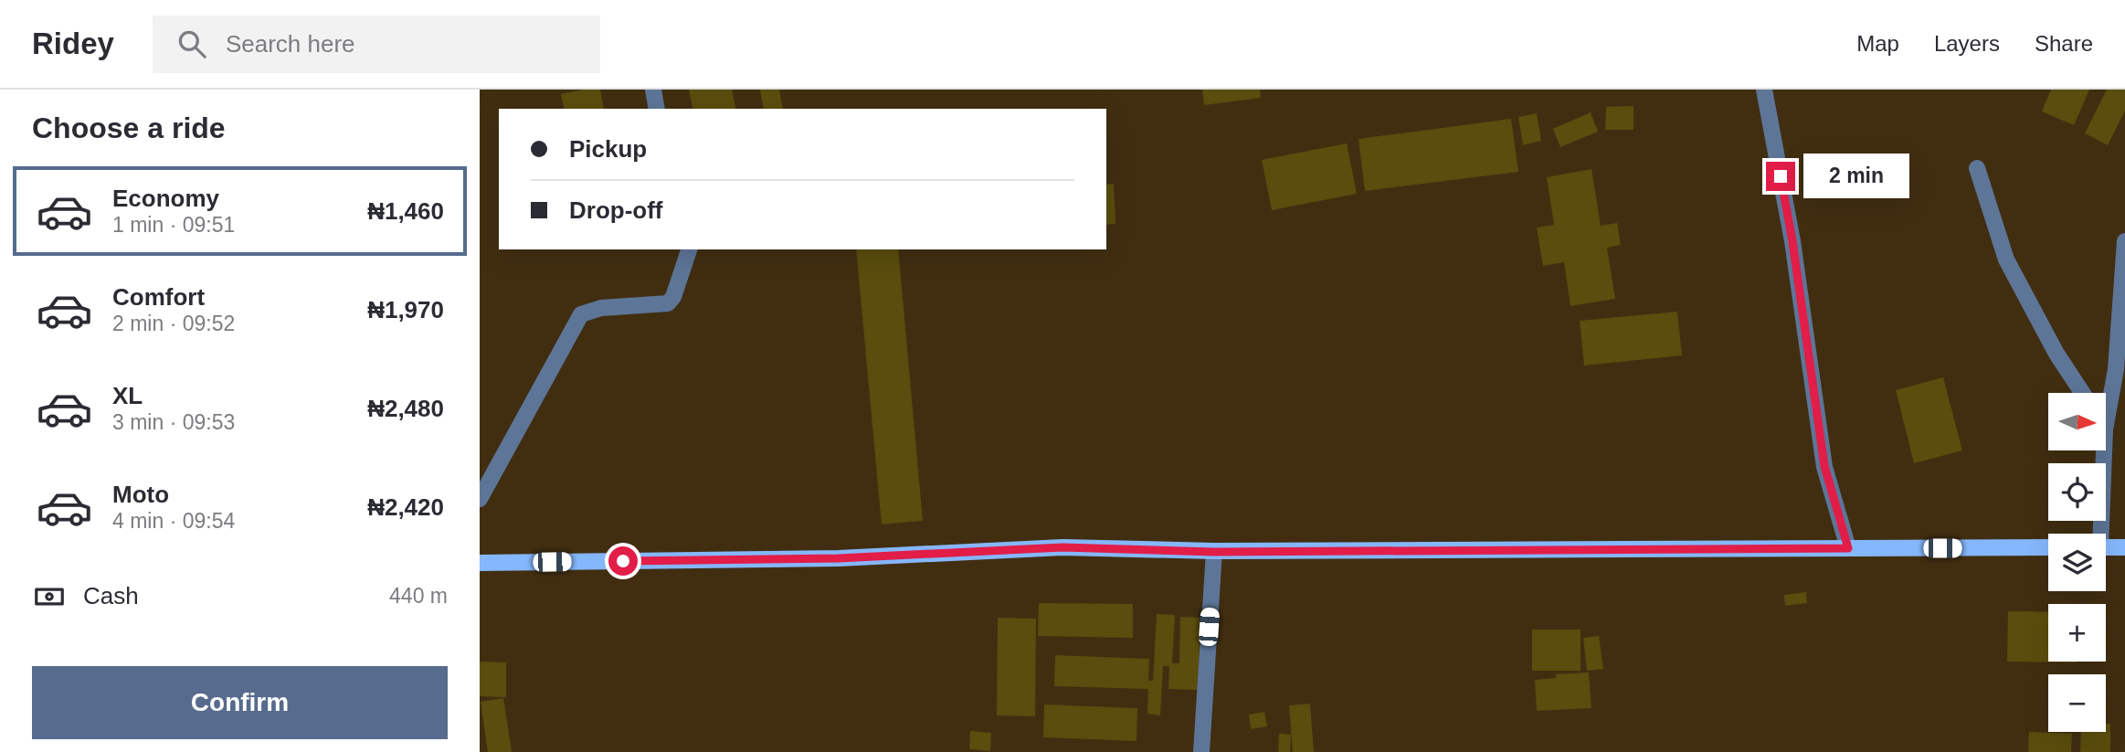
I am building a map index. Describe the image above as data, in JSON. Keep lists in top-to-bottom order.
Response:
{
  "north": "right",
  "page": {
    "header": "Ridey",
    "search": "Search here",
    "nav": ["Map", "Layers", "Share"],
    "heading": "Choose a ride",
    "banner": ["Pickup", "Drop-off"],
    "bubble": "2 min",
    "list": [
      {
        "name": "Economy",
        "note": "1 min · 09:51",
        "value": "₦1,460"
      },
      {
        "name": "Comfort",
        "note": "2 min · 09:52",
        "value": "₦1,970"
      },
      {
        "name": "XL",
        "note": "3 min · 09:53",
        "value": "₦2,480"
      },
      {
        "name": "Moto",
        "note": "4 min · 09:54",
        "value": "₦2,420"
      }
    ],
    "map_buttons": ["+", "−"],
    "pay": ["Cash", "440 m"],
    "buttons": "Confirm"
  }
}
